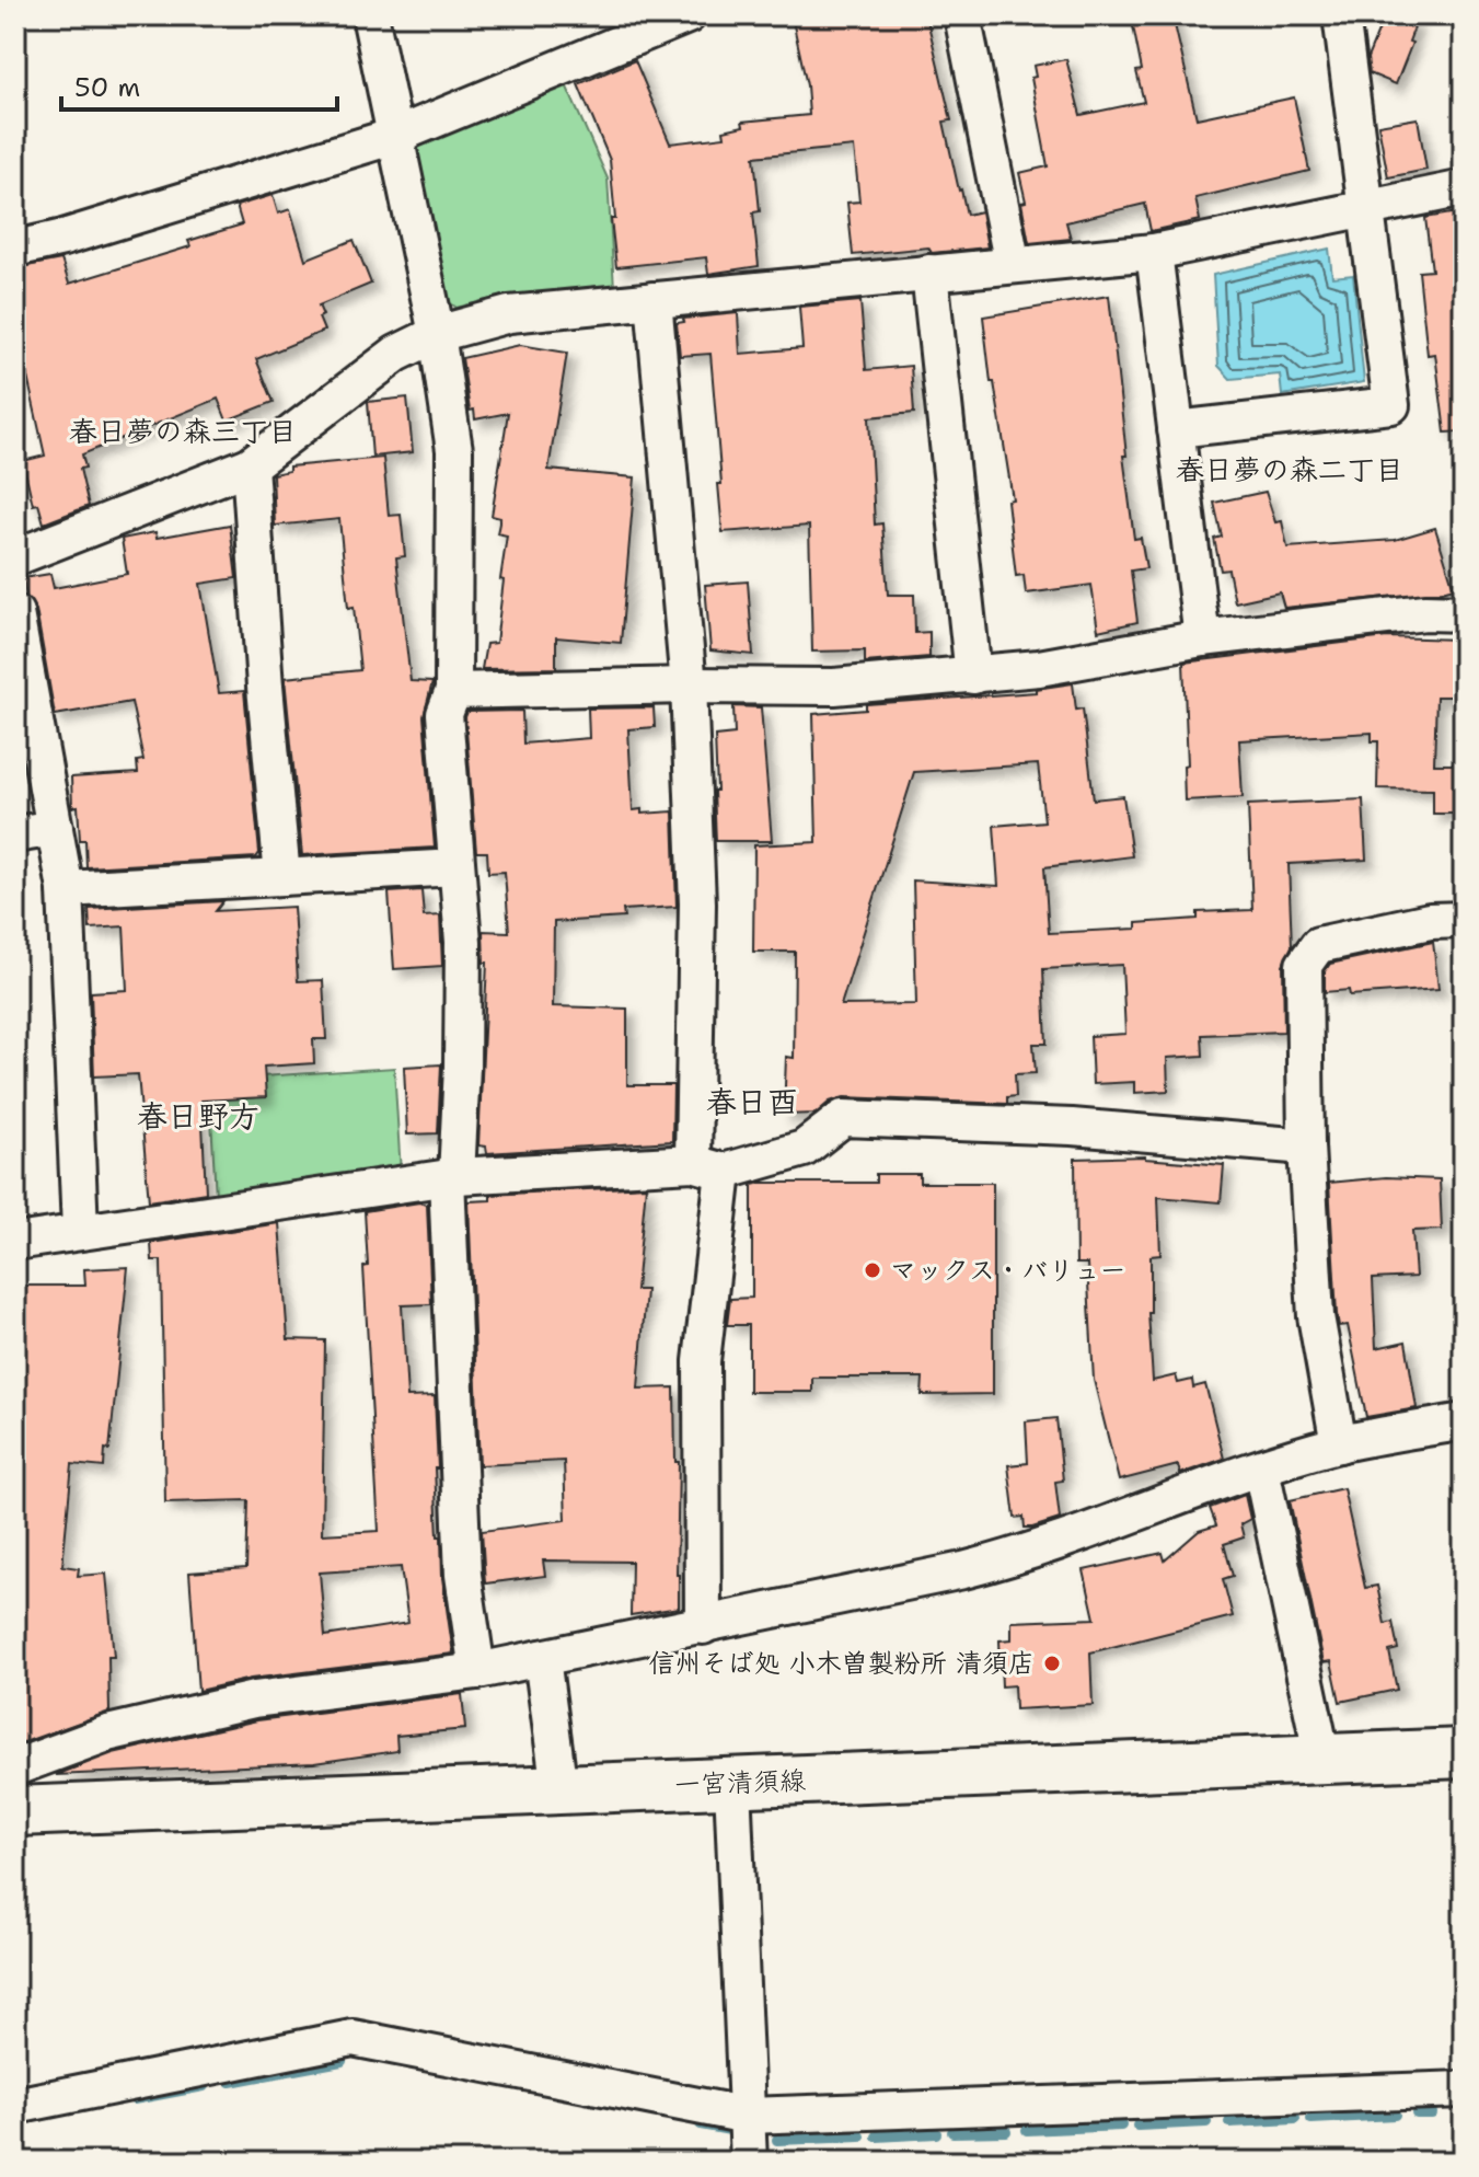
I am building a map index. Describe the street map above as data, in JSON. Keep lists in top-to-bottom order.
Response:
{
  "streets": {
    "main road": ["一宮清須線"]
  },
  "districts": [
    "春日夢の森三丁目",
    "春日夢の森二丁目",
    "春日酉",
    "春日野方"
  ],
  "places": ["マックス・バリュー", "信州そば処 小木曽製粉所 清須店"],
  "scale_bar": "50 m"
}
